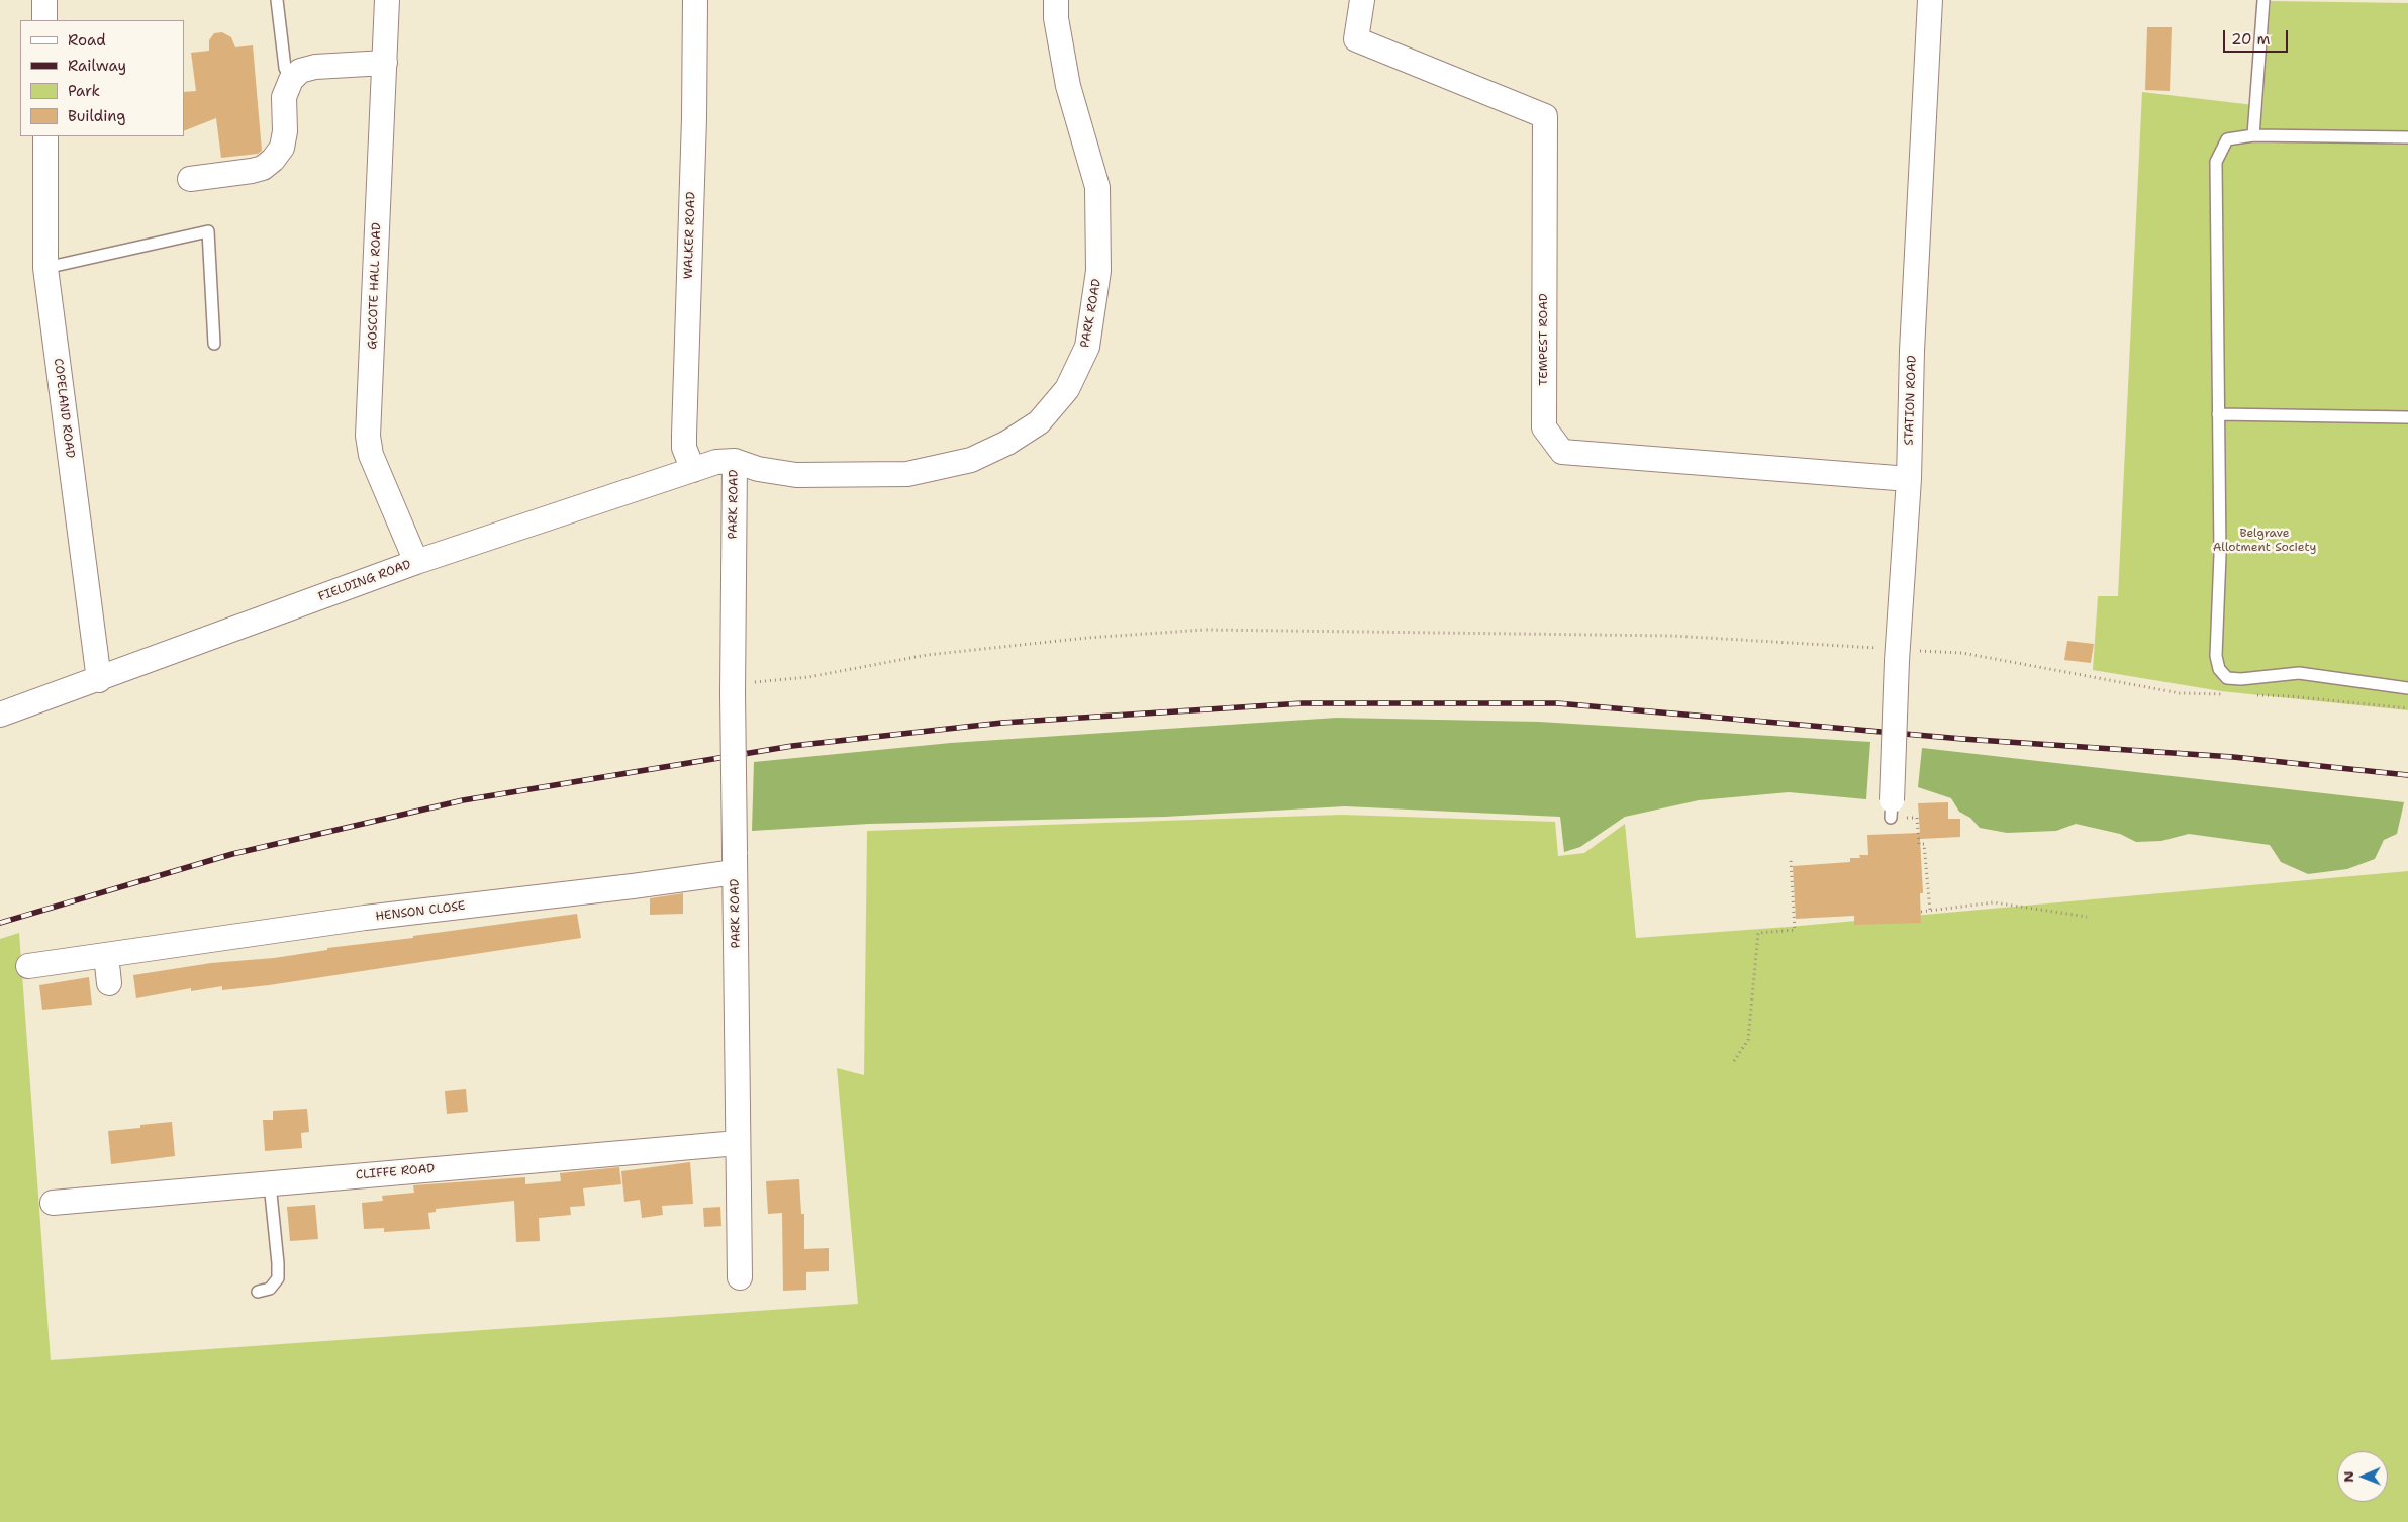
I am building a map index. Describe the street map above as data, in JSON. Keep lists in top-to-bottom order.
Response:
{
  "streets": {
    "street": [
      "WALKER ROAD",
      "GOSCOTE HALL ROAD",
      "PARK ROAD",
      "TEMPEST ROAD",
      "STATION ROAD",
      "COPELAND ROAD",
      "FIELDING ROAD",
      "HENSON CLOSE",
      "CLIFFE ROAD"
    ]
  },
  "crossings": [
    ["WALKER ROAD", "FIELDING ROAD"],
    ["GOSCOTE HALL ROAD", "FIELDING ROAD"],
    ["PARK ROAD", "FIELDING ROAD"],
    ["PARK ROAD", "HENSON CLOSE"],
    ["PARK ROAD", "CLIFFE ROAD"],
    ["TEMPEST ROAD", "STATION ROAD"],
    ["COPELAND ROAD", "FIELDING ROAD"]
  ],
  "parks": ["Belgrave Allotment Society"],
  "legend": [
    "Road",
    "Railway",
    "Park",
    "Building"
  ],
  "scale_bar": "20 m",
  "north": "left"
}
